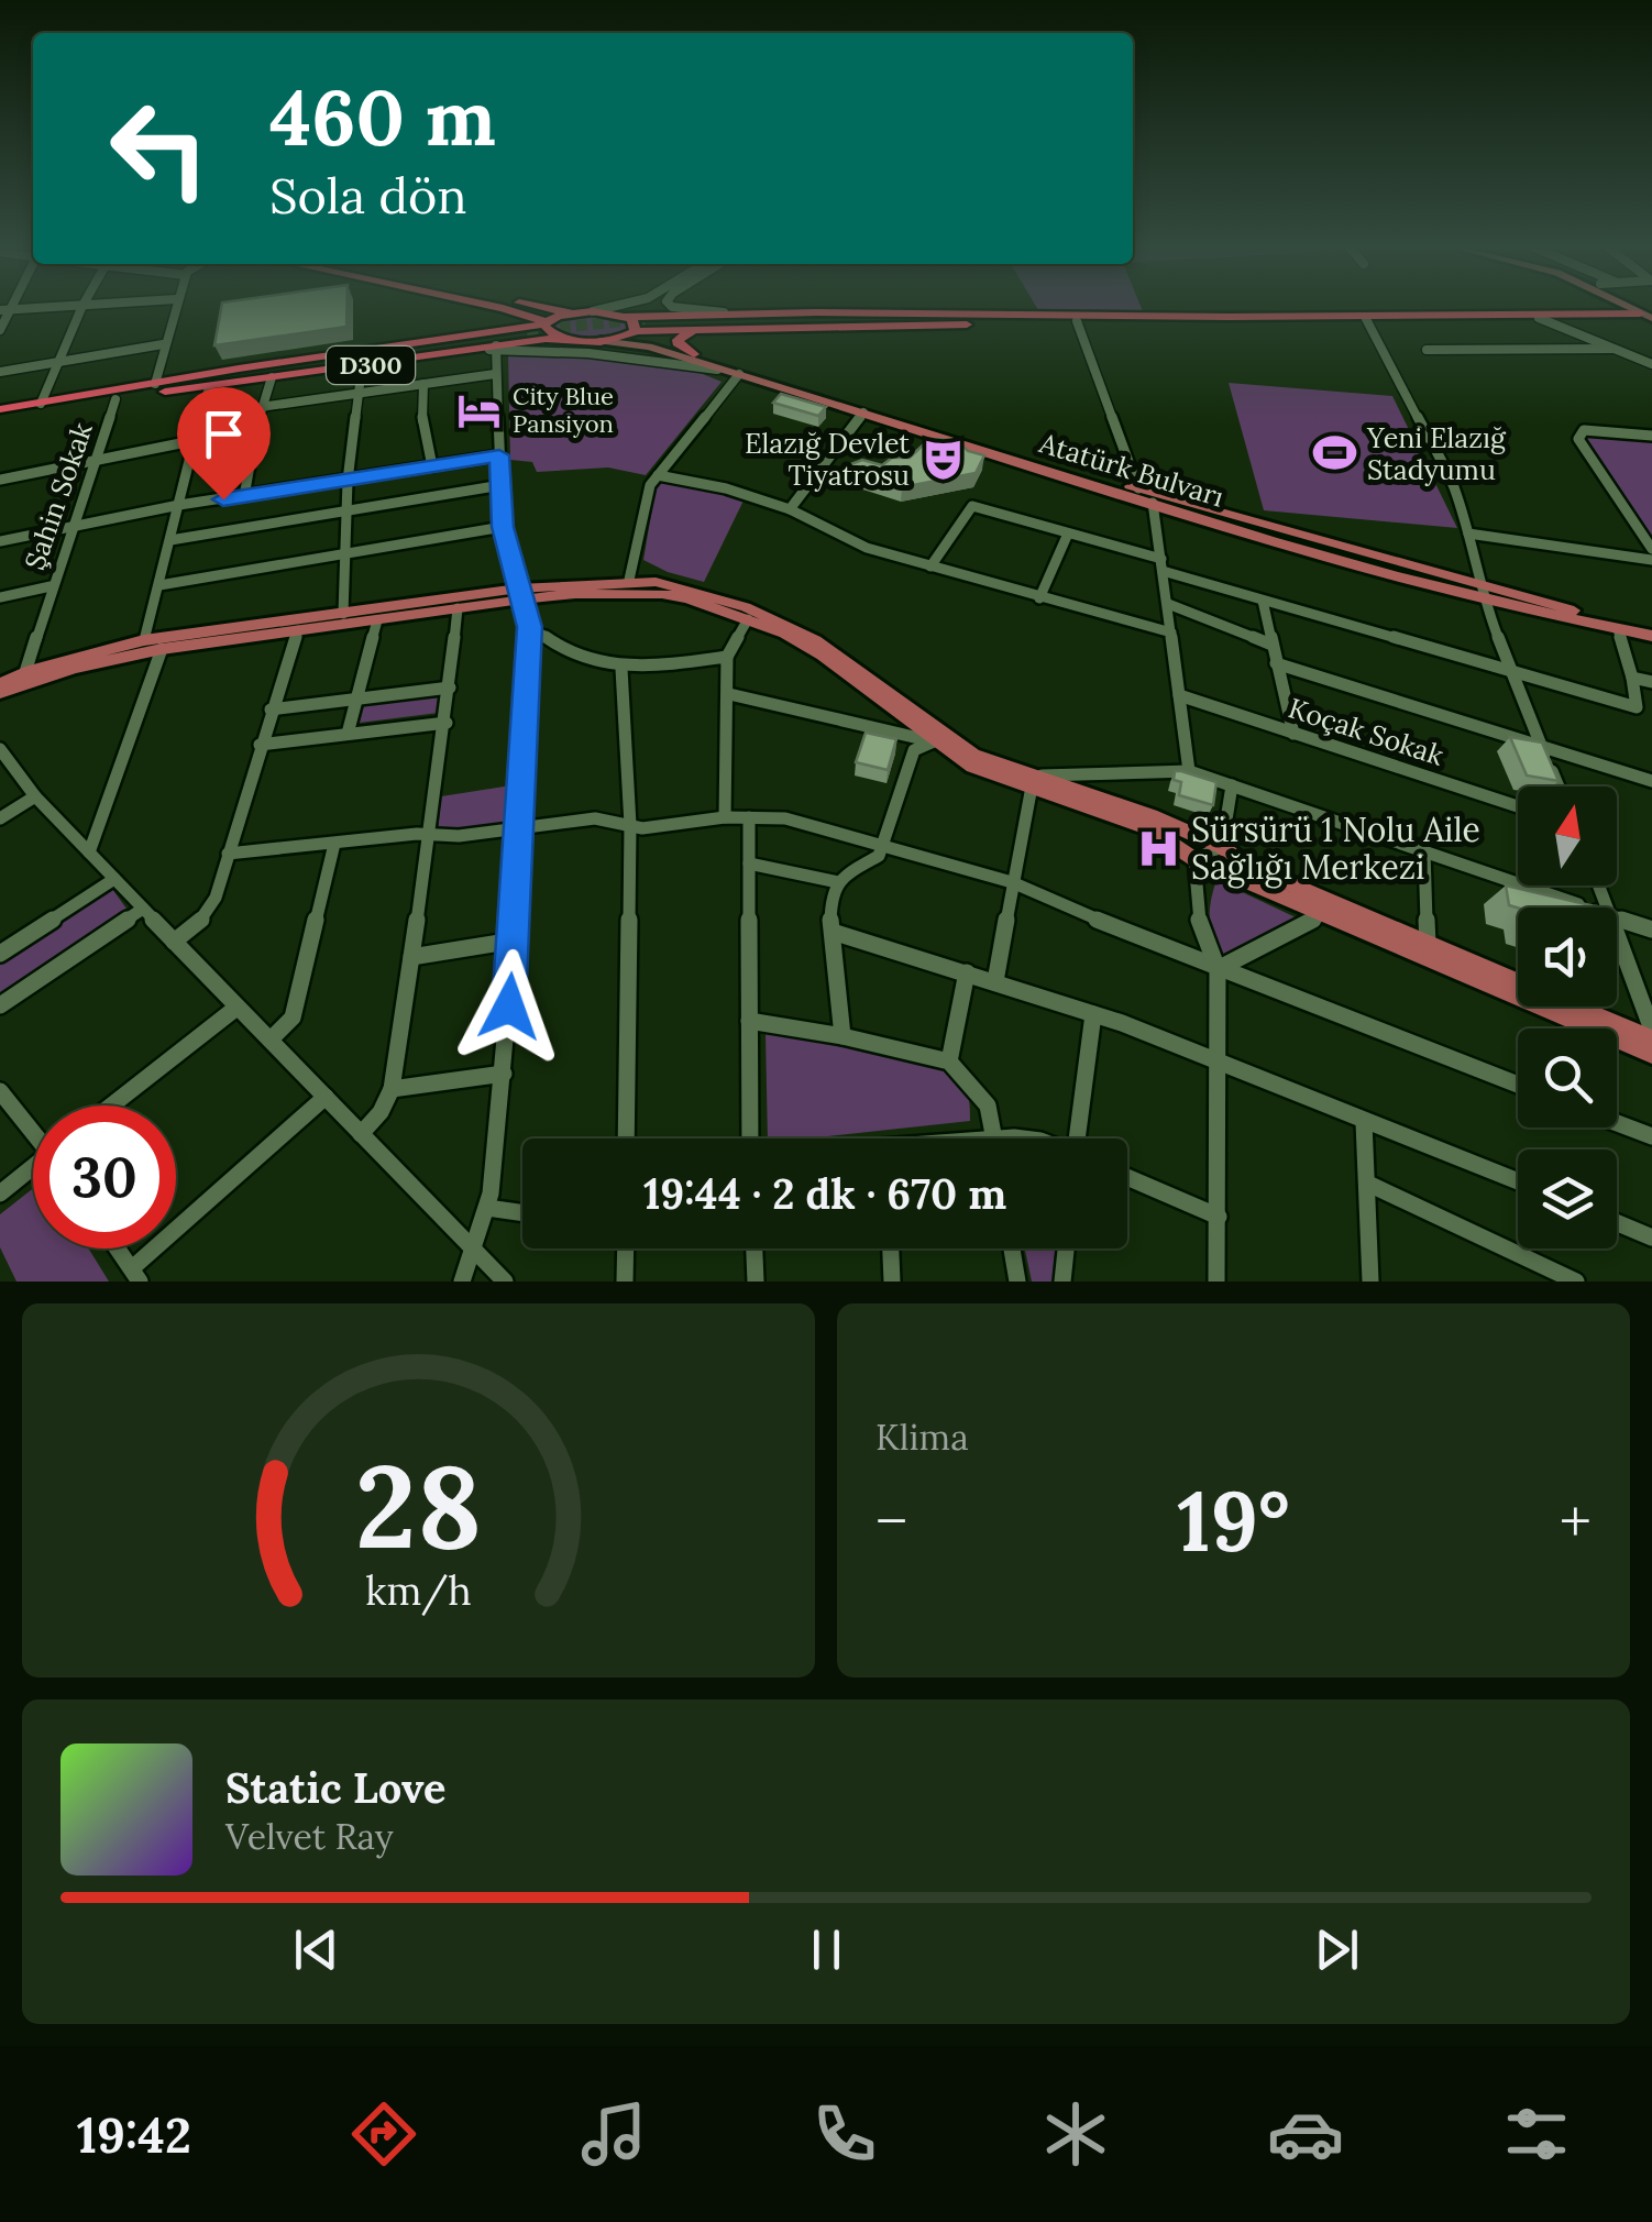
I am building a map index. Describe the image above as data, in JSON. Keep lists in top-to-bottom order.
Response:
{
  "streets": {
    "highway": ["D300"],
    "main road": ["Atatürk Bulvarı"],
    "street": ["Şahin Sokak", "Koçak Sokak"]
  },
  "crossings": [
    ["D300", "Şahin Sokak"]
  ],
  "places": {
    "hotel": ["City Blue Pansiyon"],
    "sports": ["Yeni Elazığ Stadyumu"],
    "theatre": ["Elazığ Devlet Tiyatrosu"],
    "hospital": ["Sürsürü 1 Nolu Aile Sağlığı Merkezi"]
  },
  "north": "top",
  "page": {
    "turn": ["460 m", "Sola dön"],
    "limit": "30",
    "trip": "19:44 · 2 dk · 670 m",
    "tile": "Klima",
    "heat": ["−", "19°", "+"],
    "song": ["Static Love", "Velvet Ray"],
    "tabs": "19:42",
    "gauge": ["28", "km/h"]
  }
}
